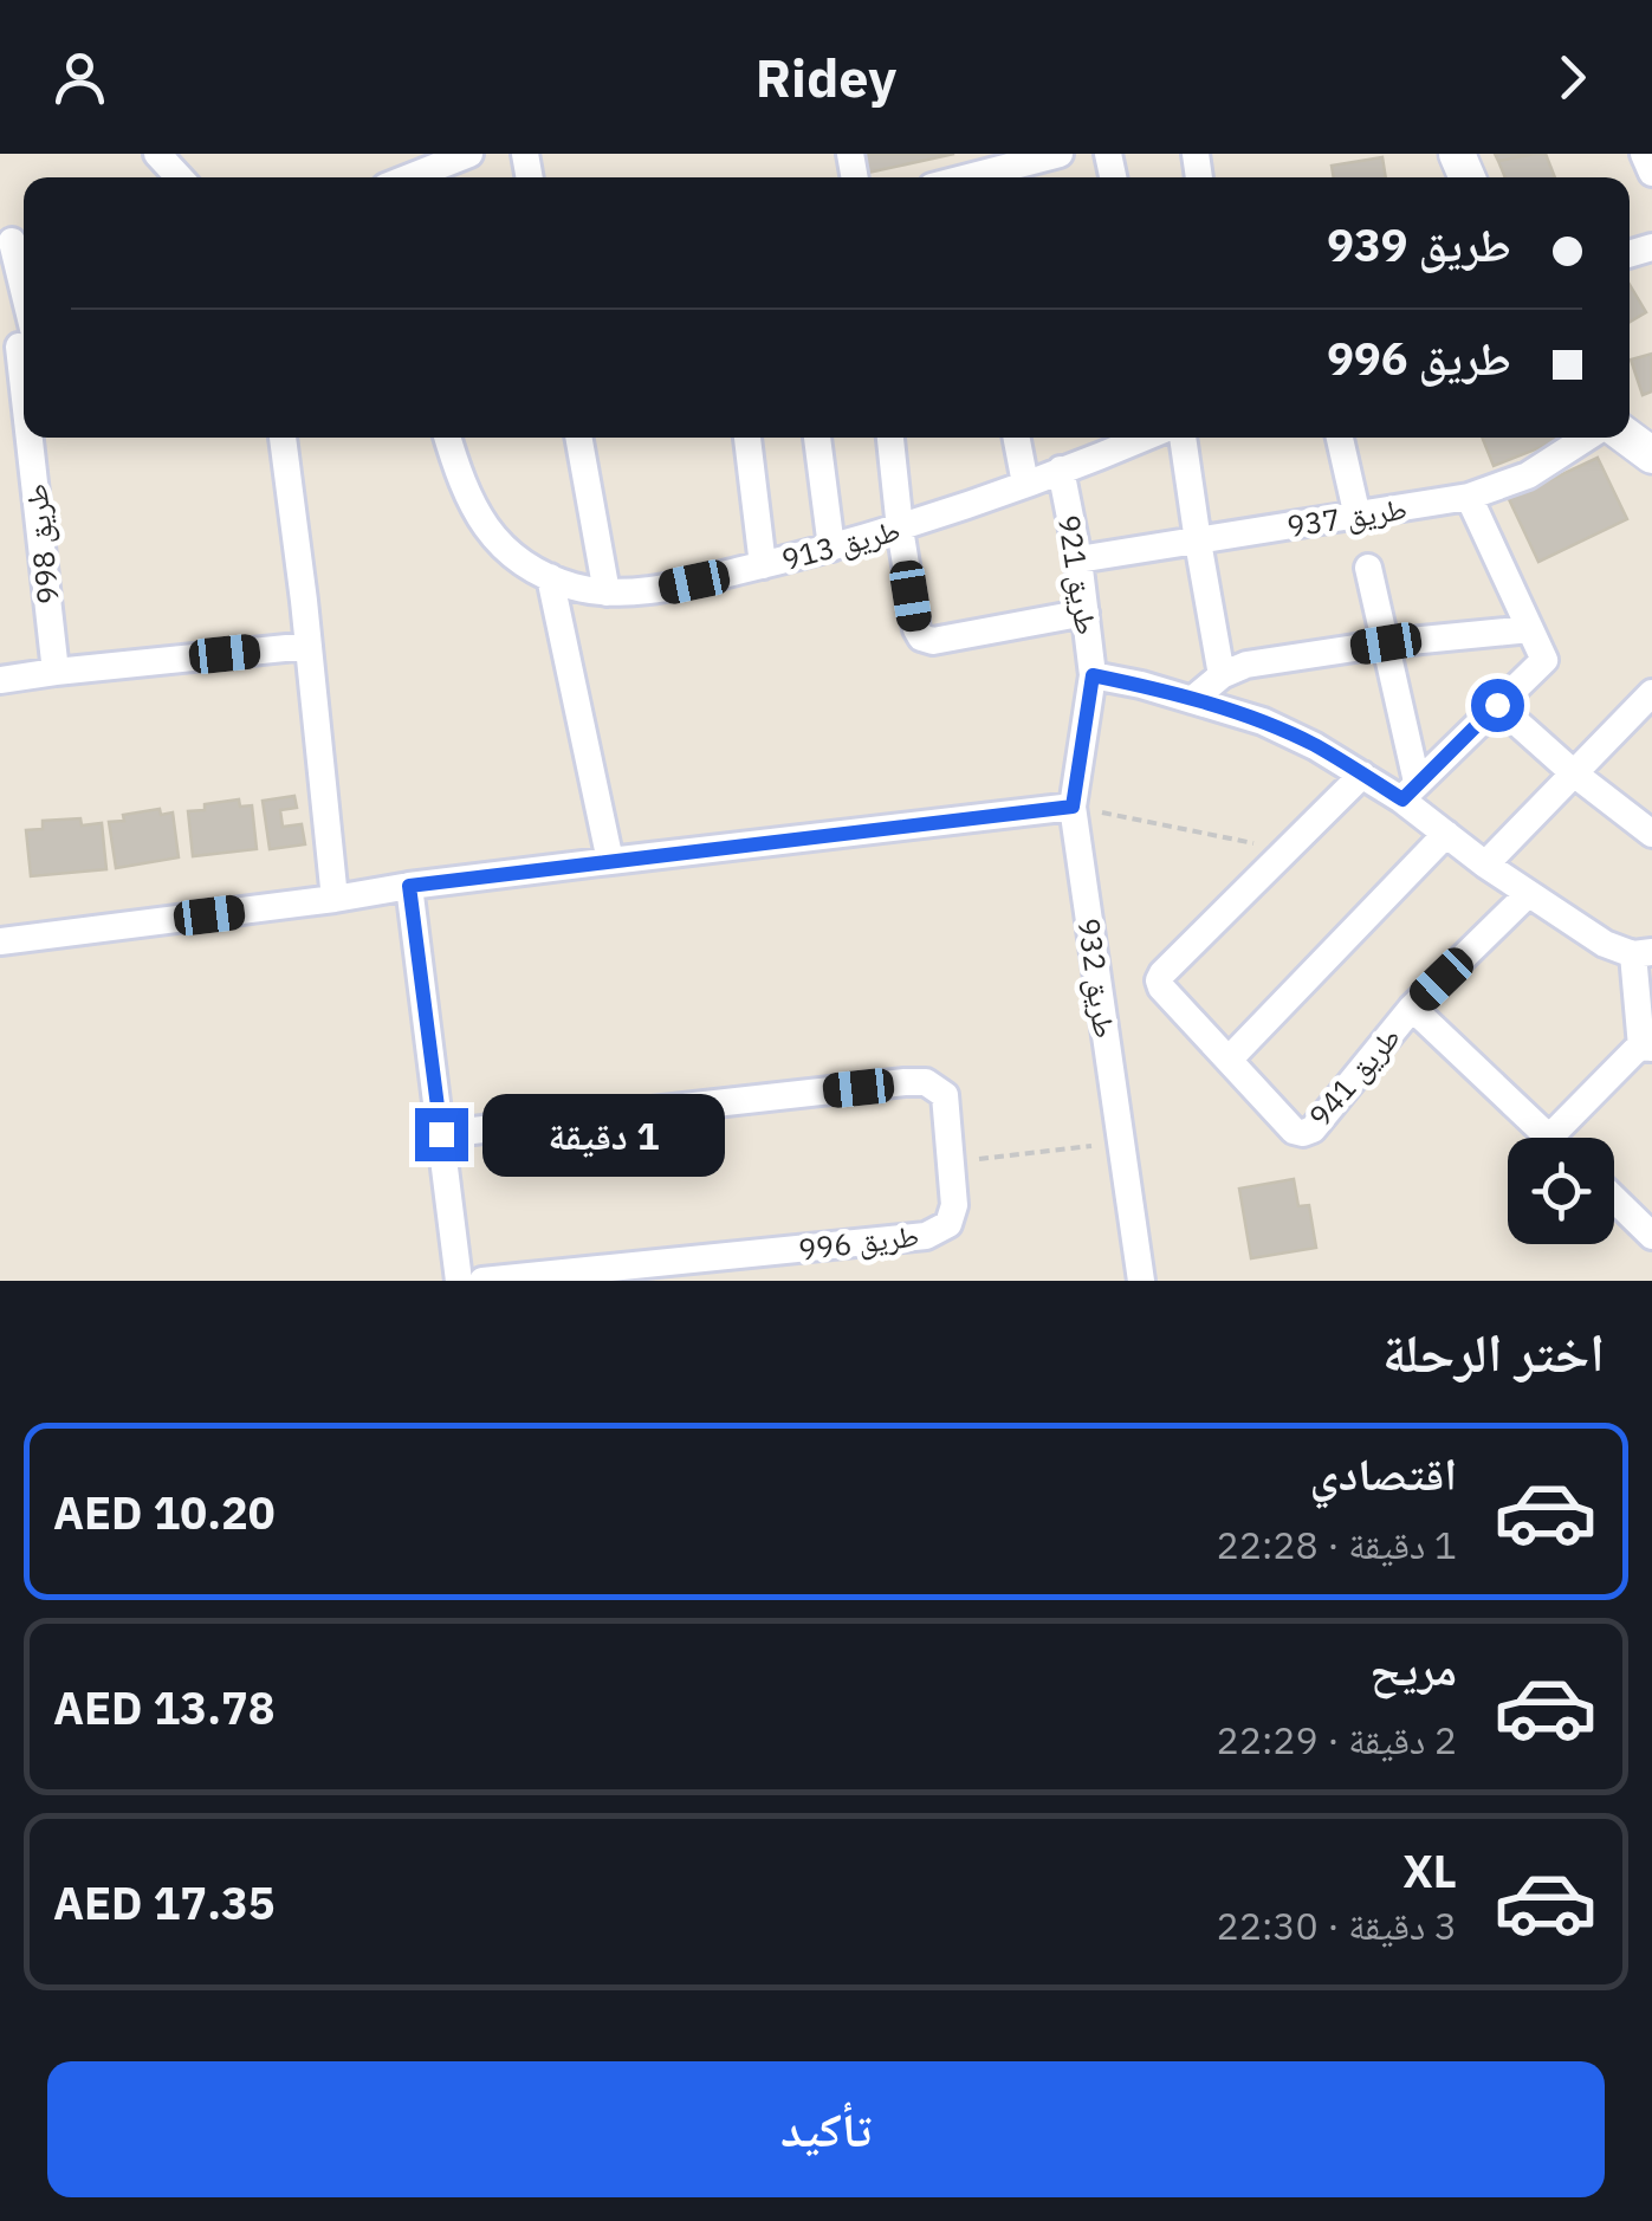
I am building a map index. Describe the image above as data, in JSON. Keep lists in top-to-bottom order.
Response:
{
  "streets": {
    "street": [
      "طريق 937",
      "طريق 998",
      "طريق 913",
      "طريق 921",
      "طريق 932",
      "طريق 941",
      "طريق 996"
    ]
  },
  "crossings": [
    ["طريق 937", "طريق 921"],
    ["طريق 913", "طريق 921"],
    ["طريق 921", "طريق 932"],
    ["طريق 921", "طريق 941"]
  ],
  "page": {
    "header": "Ridey",
    "banner": ["طريق 939", "طريق 996"],
    "bubble": "1 دقيقة",
    "heading": "اختر الرحلة",
    "list": [
      {
        "name": "اقتصادي",
        "note": "1 دقيقة · 22:28",
        "value": "AED 10.20"
      },
      {
        "name": "مريح",
        "note": "2 دقيقة · 22:29",
        "value": "AED 13.78"
      },
      {
        "name": "XL",
        "note": "3 دقيقة · 22:30",
        "value": "AED 17.35"
      }
    ],
    "buttons": "تأكيد"
  }
}
